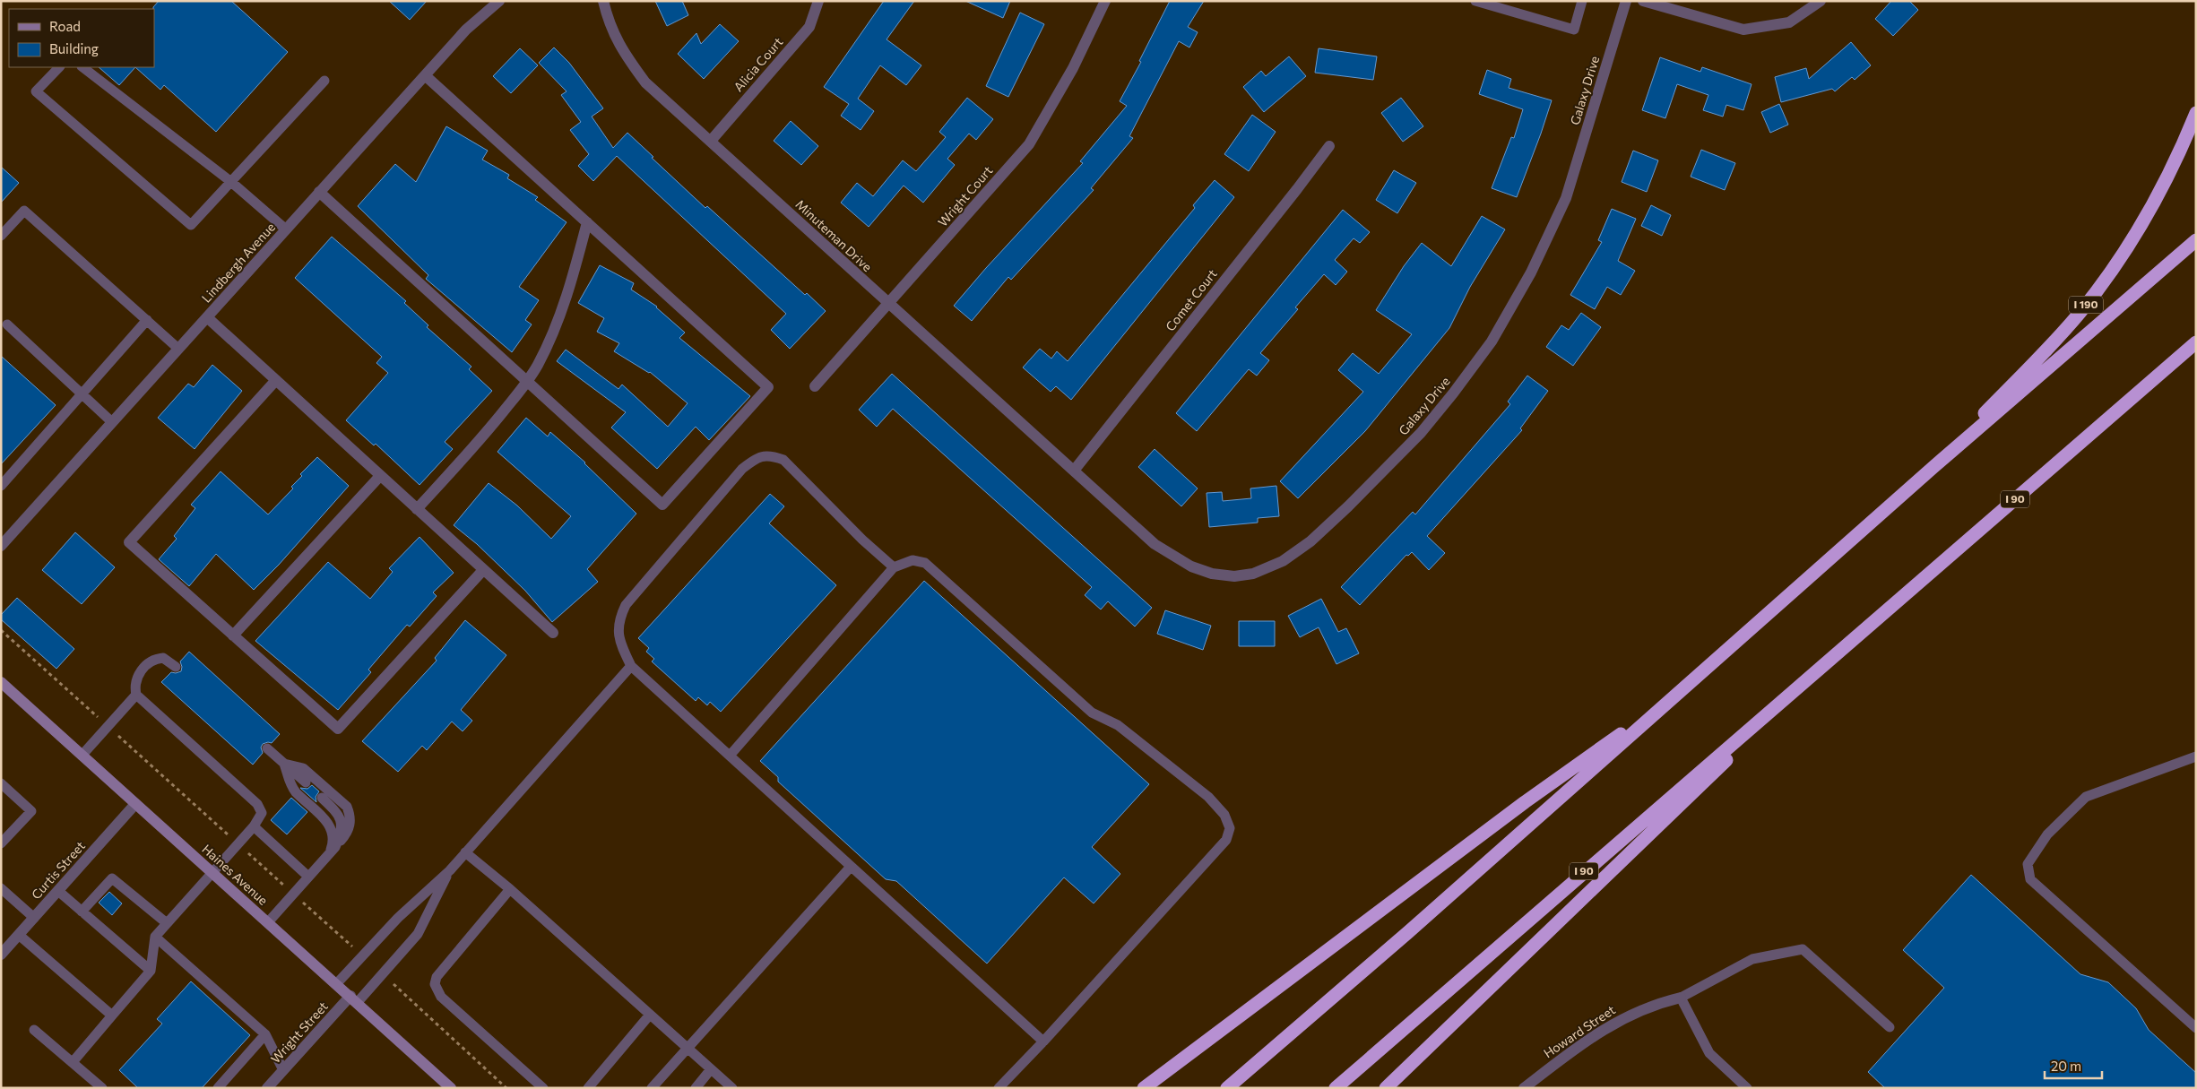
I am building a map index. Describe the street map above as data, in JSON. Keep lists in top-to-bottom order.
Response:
{
  "streets": {
    "highway": ["I 190", "I 90"],
    "main road": ["Haines Avenue"],
    "street": [
      "Alicia Court",
      "Galaxy Drive",
      "Wright Court",
      "Minuteman Drive",
      "Lindbergh Avenue",
      "Comet Court",
      "Curtis Street",
      "Howard Street",
      "Wright Street"
    ]
  },
  "crossings": [
    ["Alicia Court", "Minuteman Drive"],
    ["Galaxy Drive", "Minuteman Drive"],
    ["Galaxy Drive", "Comet Court"],
    ["Wright Court", "Minuteman Drive"],
    ["Minuteman Drive", "Comet Court"],
    ["Curtis Street", "Haines Avenue"],
    ["Haines Avenue", "Wright Street"]
  ],
  "legend": ["Road", "Building"],
  "scale_bar": "20 m"
}
